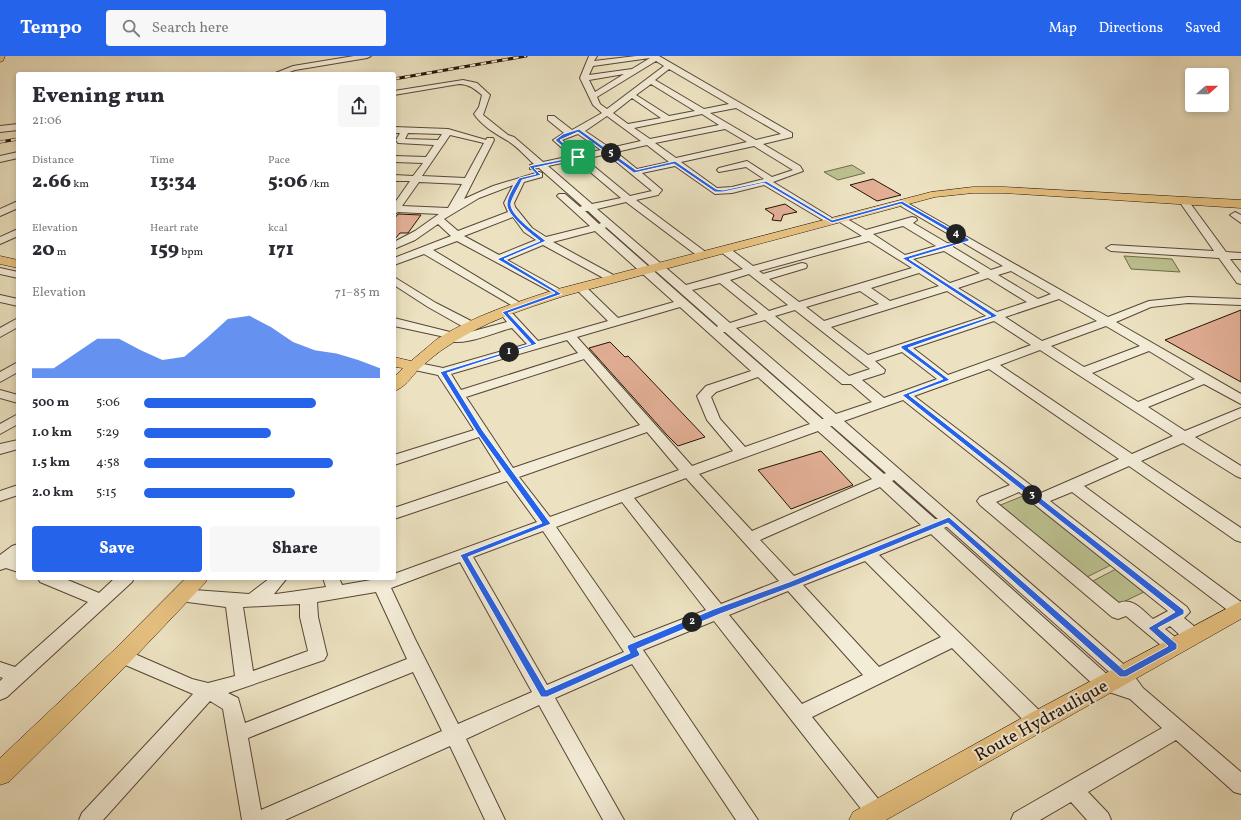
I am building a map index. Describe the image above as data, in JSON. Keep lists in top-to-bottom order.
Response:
{
  "streets": {
    "main road": ["Route Hydraulique"]
  },
  "north": "right",
  "page": {
    "header": "Tempo",
    "search": "Search here",
    "nav": ["Map", "Directions", "Saved"],
    "heading": ["Evening run", "21:06"],
    "stats": [
      ["Distance", "2.66 km"],
      ["Time", "13:34"],
      ["Pace", "5:06 /km"],
      ["Elevation", "20 m"],
      ["Heart rate", "159 bpm"],
      ["kcal", "171"]
    ],
    "pins": [
      "5",
      "4",
      "1",
      "3",
      "2"
    ],
    "chart": ["Elevation", "71–85 m"],
    "list": [
      {
        "name": "500 m",
        "note": "5:06"
      },
      {
        "name": "1.0 km",
        "note": "5:29"
      },
      {
        "name": "1.5 km",
        "note": "4:58"
      },
      {
        "name": "2.0 km",
        "note": "5:15"
      }
    ],
    "buttons": ["Save", "Share"]
  }
}
